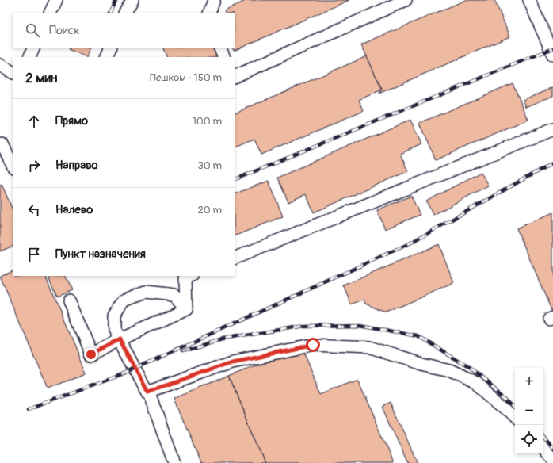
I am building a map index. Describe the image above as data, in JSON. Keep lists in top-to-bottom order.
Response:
{
  "page": {
    "search": "Поиск",
    "heading": ["2 мин", "Пешком · 150 m"],
    "list": [
      ["Прямо", "100 m"],
      ["Направо", "30 m"],
      ["Налево", "20 m"],
      "Пункт назначения"
    ],
    "map_buttons": ["+", "−"]
  }
}
